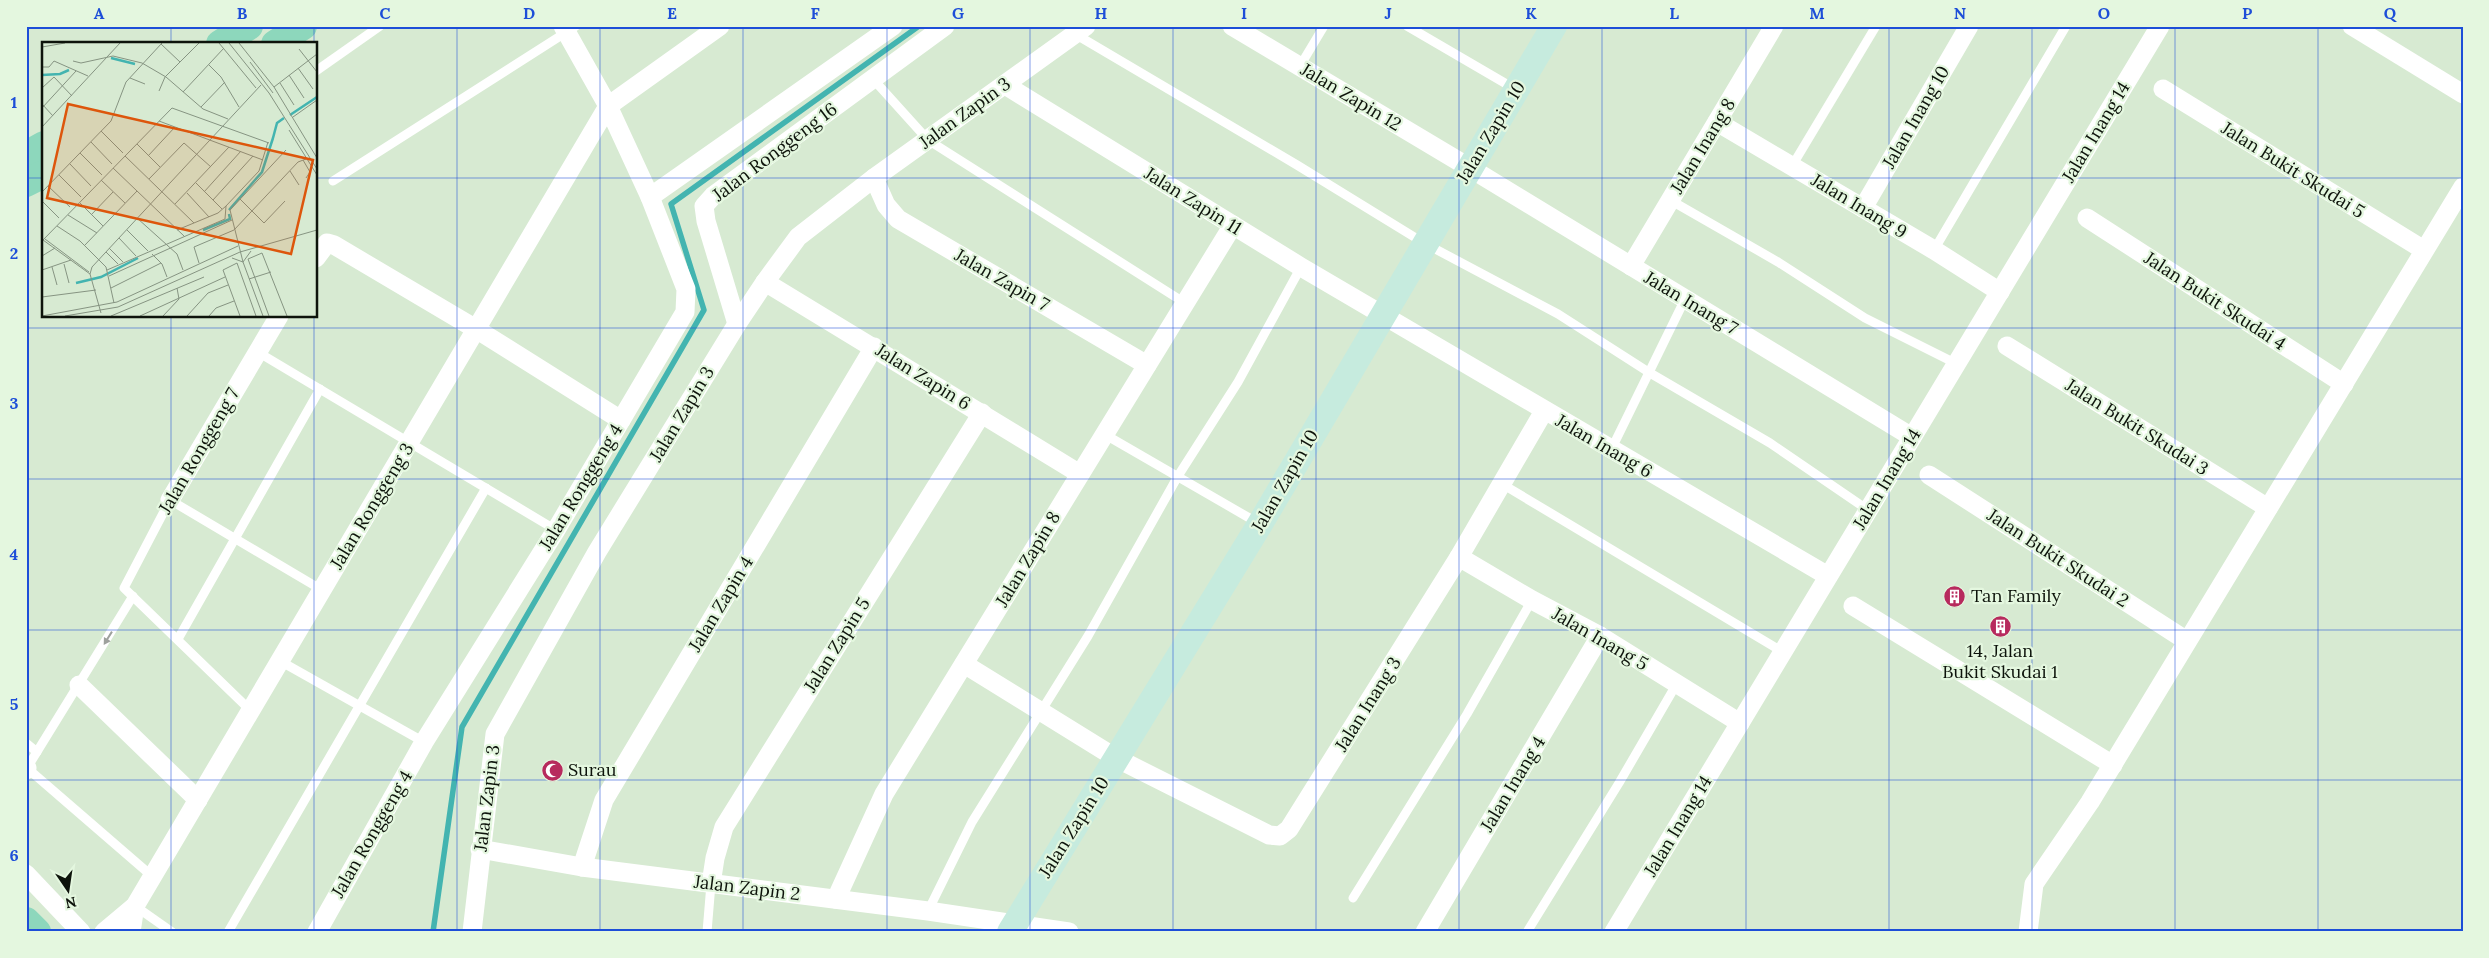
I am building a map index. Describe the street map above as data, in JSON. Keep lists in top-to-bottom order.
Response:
{
  "streets": {
    "street": [
      "Jalan Zapin 12",
      "Jalan Zapin 3",
      "Jalan Inang 10",
      "Jalan Zapin 10",
      "Jalan Inang 14",
      "Jalan Inang 8",
      "Jalan Ronggeng 16",
      "Jalan Bukit Skudai 5",
      "Jalan Zapin 11",
      "Jalan Inang 9",
      "Jalan Zapin 7",
      "Jalan Bukit Skudai 4",
      "Jalan Inang 7",
      "Jalan Zapin 6",
      "Jalan Bukit Skudai 3",
      "Jalan Inang 6",
      "Jalan Ronggeng 7",
      "Jalan Ronggeng 4",
      "Jalan Ronggeng 3",
      "Jalan Bukit Skudai 2",
      "Jalan Zapin 8",
      "Jalan Zapin 4",
      "Jalan Inang 5",
      "Jalan Zapin 5",
      "Jalan Inang 3",
      "Jalan Inang 4",
      "Jalan Zapin 2"
    ]
  },
  "crossings": [
    ["Jalan Zapin 12", "Jalan Zapin 10"],
    ["Jalan Zapin 12", "Jalan Inang 7"],
    ["Jalan Zapin 3", "Jalan Ronggeng 16"],
    ["Jalan Zapin 3", "Jalan Zapin 11"],
    ["Jalan Zapin 3", "Jalan Zapin 7"],
    ["Jalan Zapin 3", "Jalan Zapin 6"],
    ["Jalan Zapin 3", "Jalan Zapin 2"],
    ["Jalan Inang 10", "Jalan Inang 9"],
    ["Jalan Zapin 10", "Jalan Zapin 11"],
    ["Jalan Zapin 10", "Jalan Inang 7"],
    ["Jalan Zapin 10", "Jalan Inang 6"],
    ["Jalan Zapin 10", "Jalan Inang 3"],
    ["Jalan Zapin 10", "Jalan Zapin 2"],
    ["Jalan Inang 14", "Jalan Inang 9"],
    ["Jalan Inang 14", "Jalan Inang 7"],
    ["Jalan Inang 14", "Jalan Inang 6"],
    ["Jalan Inang 14", "Jalan Inang 5"],
    ["Jalan Inang 8", "Jalan Inang 9"],
    ["Jalan Inang 8", "Jalan Inang 7"],
    ["Jalan Ronggeng 16", "Jalan Ronggeng 4"],
    ["Jalan Zapin 11", "Jalan Inang 6"],
    ["Jalan Zapin 11", "Jalan Zapin 8"],
    ["Jalan Zapin 7", "Jalan Zapin 8"],
    ["Jalan Zapin 6", "Jalan Zapin 8"],
    ["Jalan Zapin 6", "Jalan Zapin 4"],
    ["Jalan Zapin 6", "Jalan Zapin 5"],
    ["Jalan Inang 6", "Jalan Inang 3"],
    ["Jalan Ronggeng 4", "Jalan Ronggeng 3"],
    ["Jalan Zapin 8", "Jalan Inang 3"],
    ["Jalan Zapin 8", "Jalan Zapin 2"],
    ["Jalan Zapin 4", "Jalan Zapin 2"],
    ["Jalan Inang 5", "Jalan Inang 3"],
    ["Jalan Inang 5", "Jalan Inang 4"],
    ["Jalan Zapin 5", "Jalan Zapin 2"]
  ],
  "places": {
    "building": ["Tan Family", "14, Jalan Bukit Skudai 1"],
    "mosque": ["Surau"]
  },
  "north": "bottom",
  "grid": {
    "columns": [
      "A",
      "B",
      "C",
      "D",
      "E",
      "F",
      "G",
      "H",
      "I",
      "J",
      "K",
      "L",
      "M",
      "N",
      "O",
      "P",
      "Q"
    ],
    "rows": [
      "1",
      "2",
      "3",
      "4",
      "5",
      "6"
    ]
  }
}
